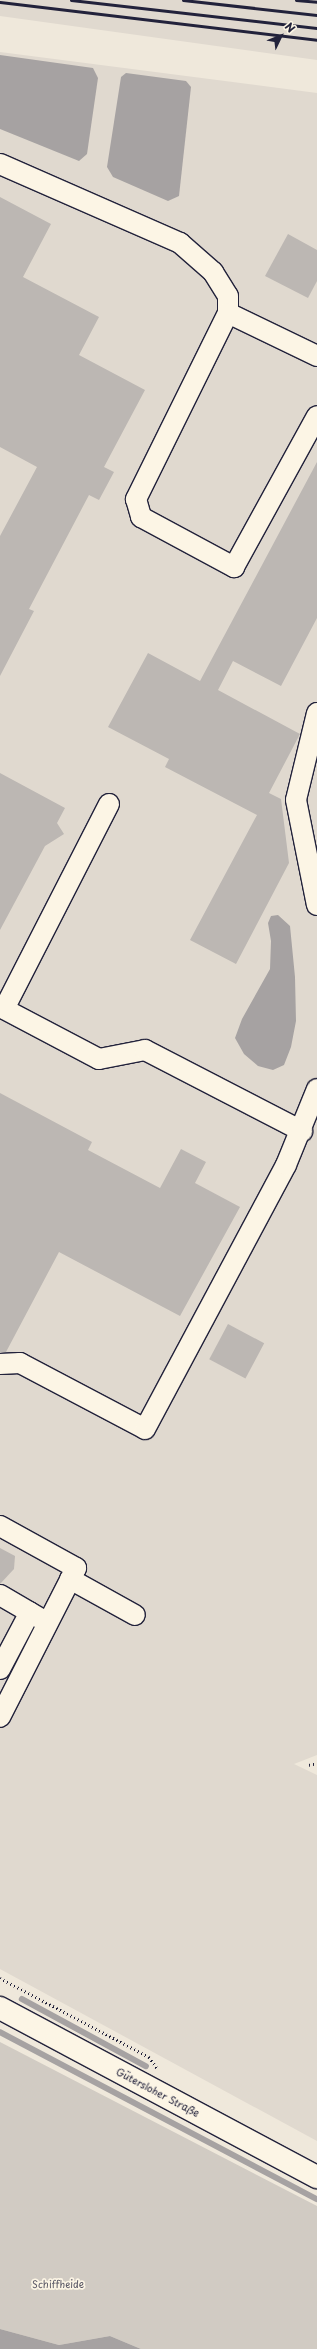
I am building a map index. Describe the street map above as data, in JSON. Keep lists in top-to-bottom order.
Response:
{
  "streets": {
    "main road": ["Gütersloher Straße"]
  },
  "parks": ["Schiffheide"],
  "north": "top right"
}
